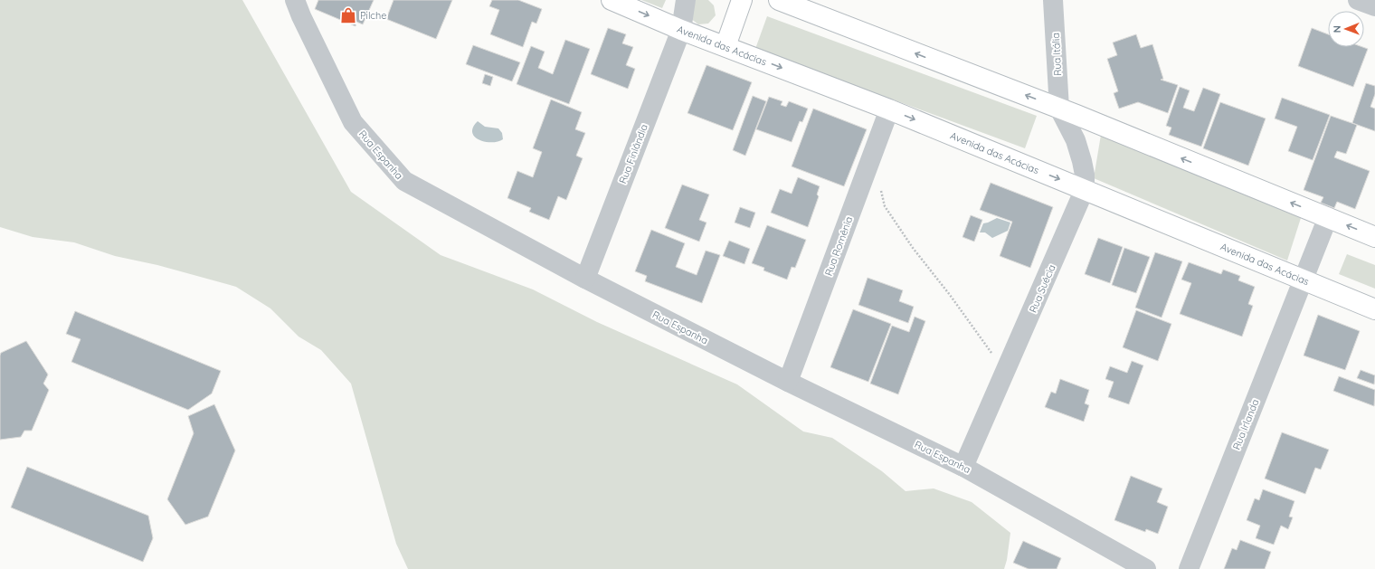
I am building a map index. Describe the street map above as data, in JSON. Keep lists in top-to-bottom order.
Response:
{
  "streets": {
    "street": [
      "Avenida das Acácias",
      "Rua Itália",
      "Rua Finlândia",
      "Rua Espanha",
      "Rua Romênia",
      "Rua Suécia",
      "Rua Irlanda"
    ]
  },
  "crossings": [
    ["Avenida das Acácias", "Rua Finlândia"],
    ["Avenida das Acácias", "Rua Romênia"],
    ["Avenida das Acácias", "Rua Suécia"],
    ["Avenida das Acácias", "Rua Irlanda"],
    ["Rua Itália", "Rua Suécia"],
    ["Rua Finlândia", "Rua Espanha"],
    ["Rua Espanha", "Rua Romênia"],
    ["Rua Espanha", "Rua Suécia"]
  ],
  "places": {
    "shop": ["Pilche"]
  },
  "north": "left"
}
